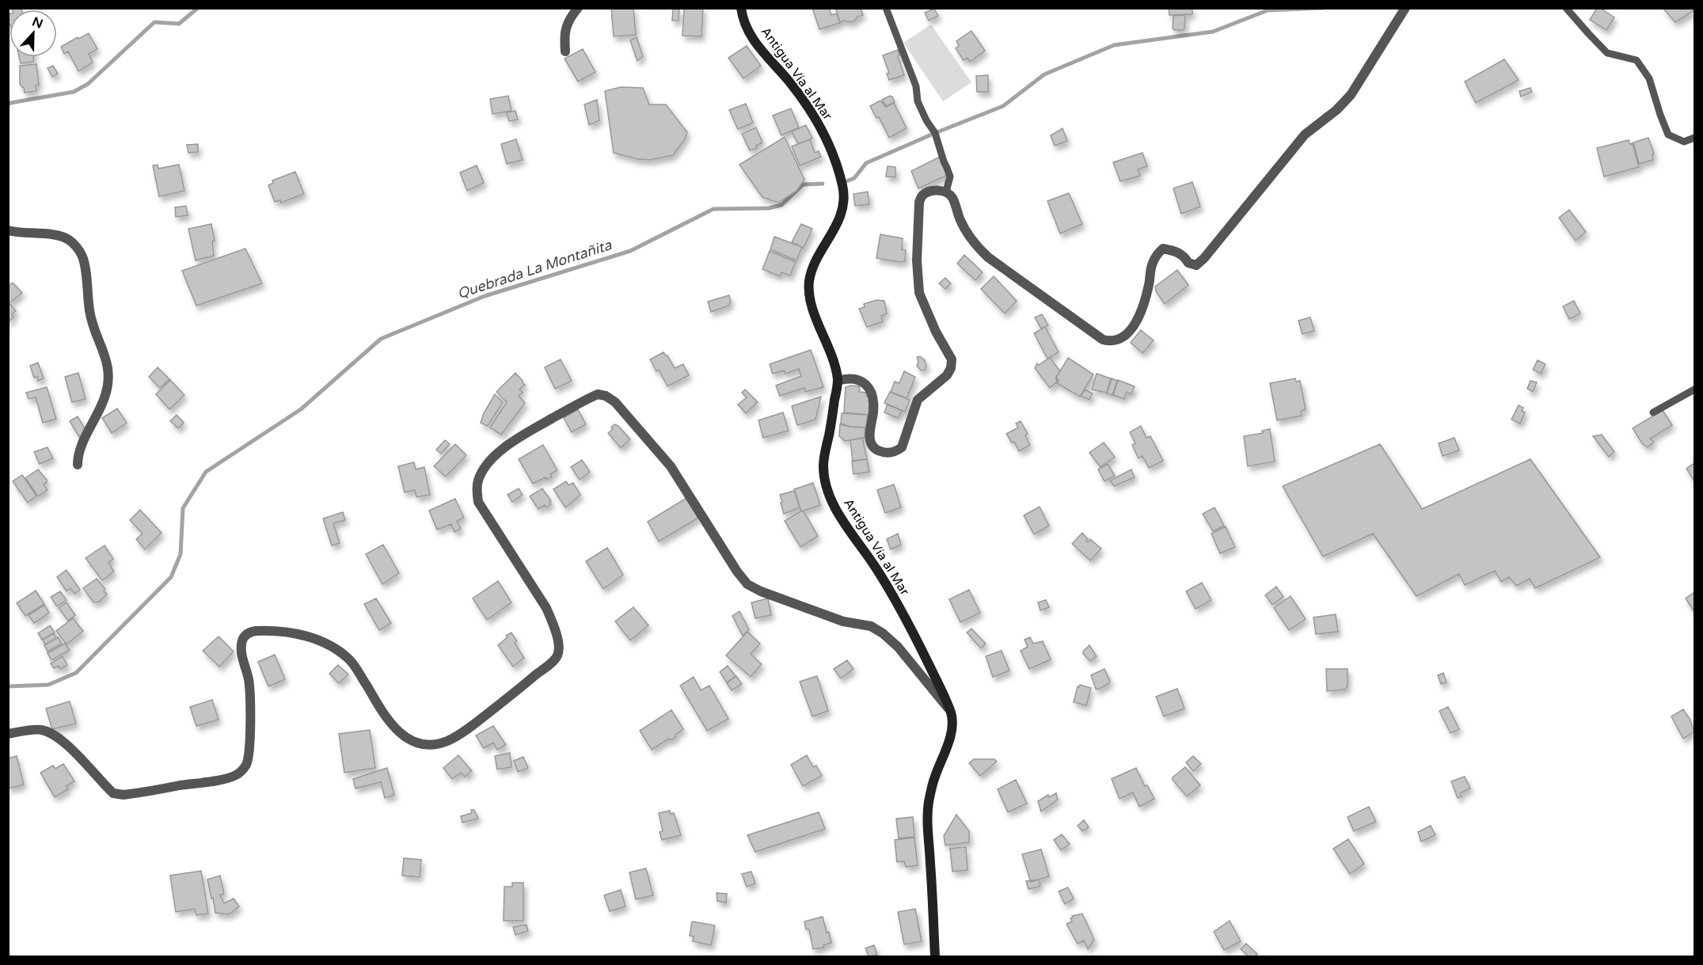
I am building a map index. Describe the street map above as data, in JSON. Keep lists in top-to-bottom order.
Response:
{
  "streets": {
    "main road": ["Antigua Vía al Mar"]
  },
  "water": ["Quebrada La Montañita"],
  "north": "top"
}
